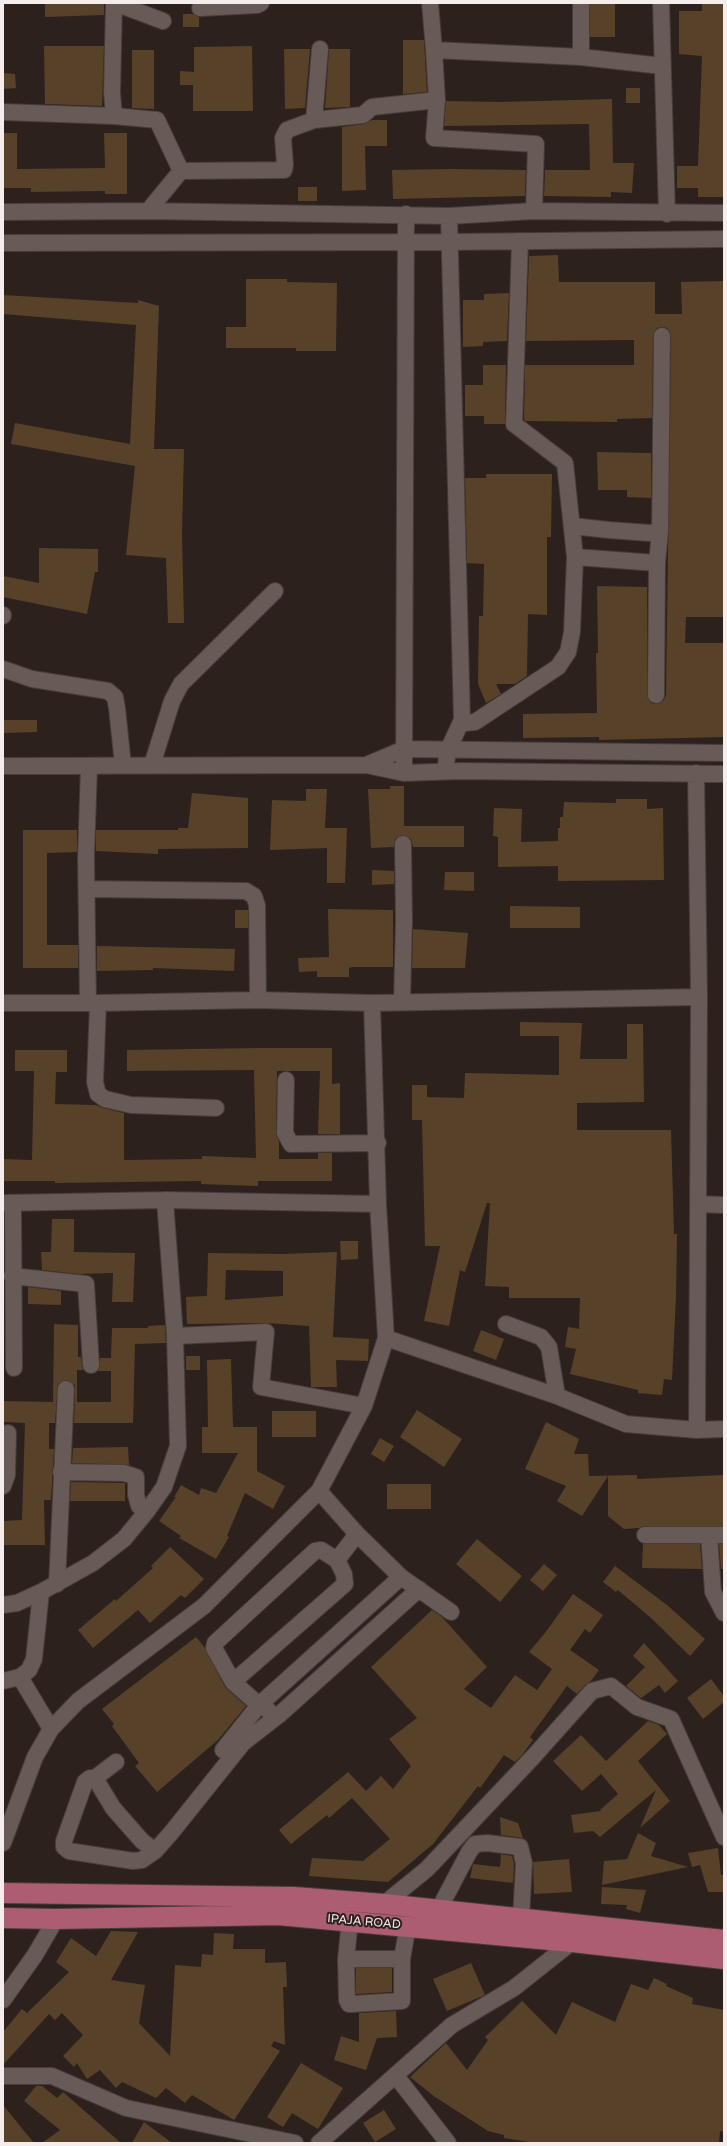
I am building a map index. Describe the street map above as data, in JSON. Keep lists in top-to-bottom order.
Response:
{
  "streets": {
    "main road": ["IPAJA ROAD"]
  }
}
